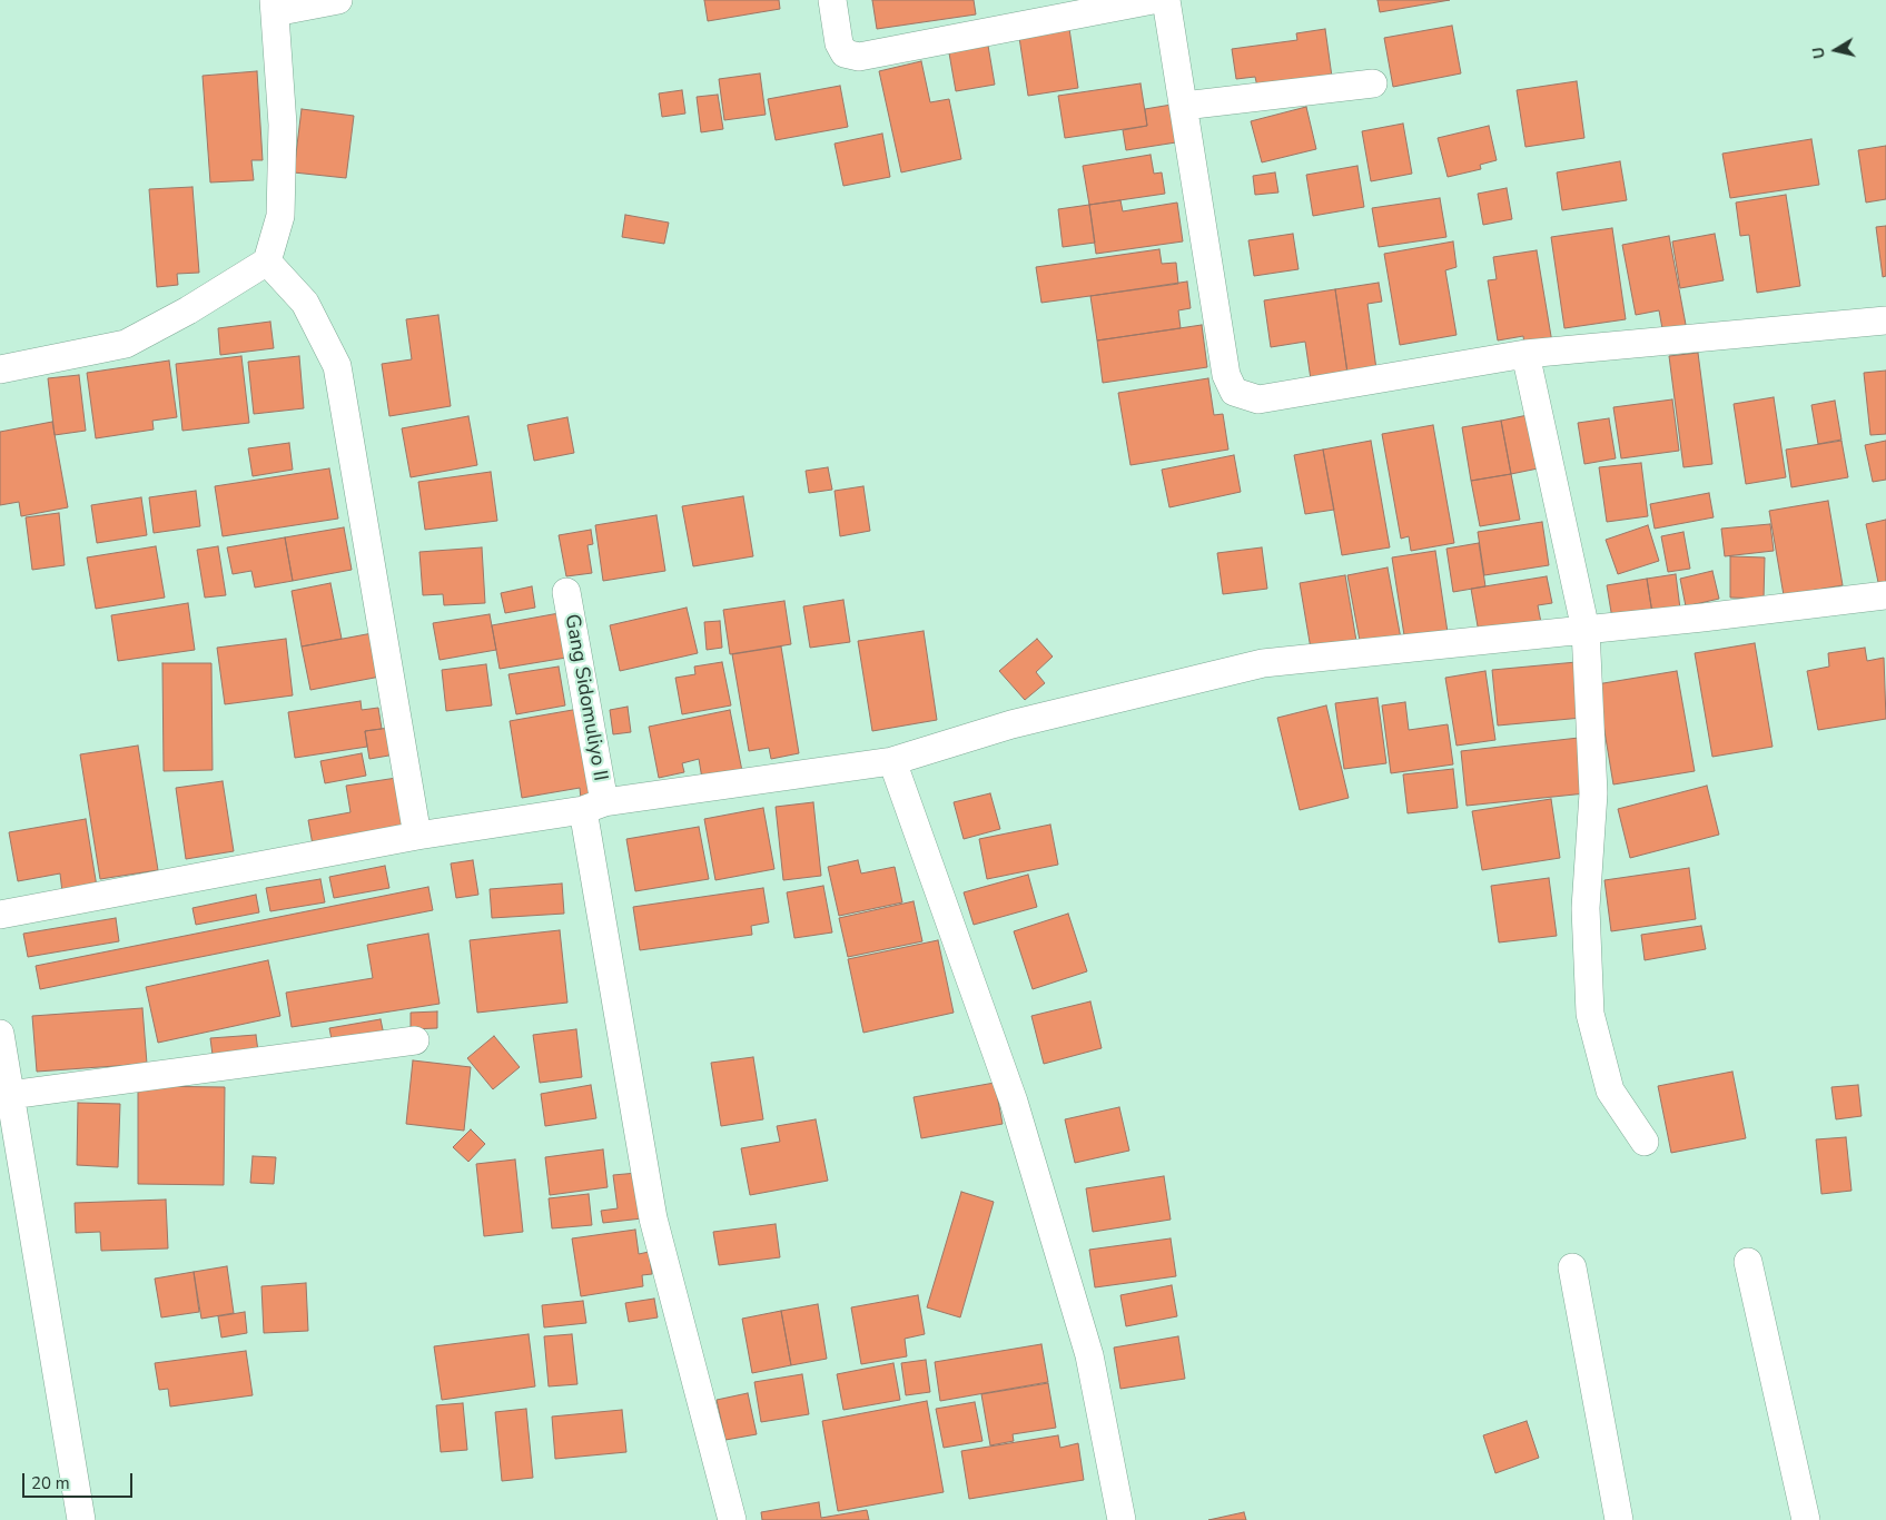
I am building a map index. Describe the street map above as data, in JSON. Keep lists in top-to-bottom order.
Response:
{
  "streets": {
    "street": ["Gang Sidomuliyo II"]
  },
  "scale_bar": "20 m",
  "north": "left"
}
